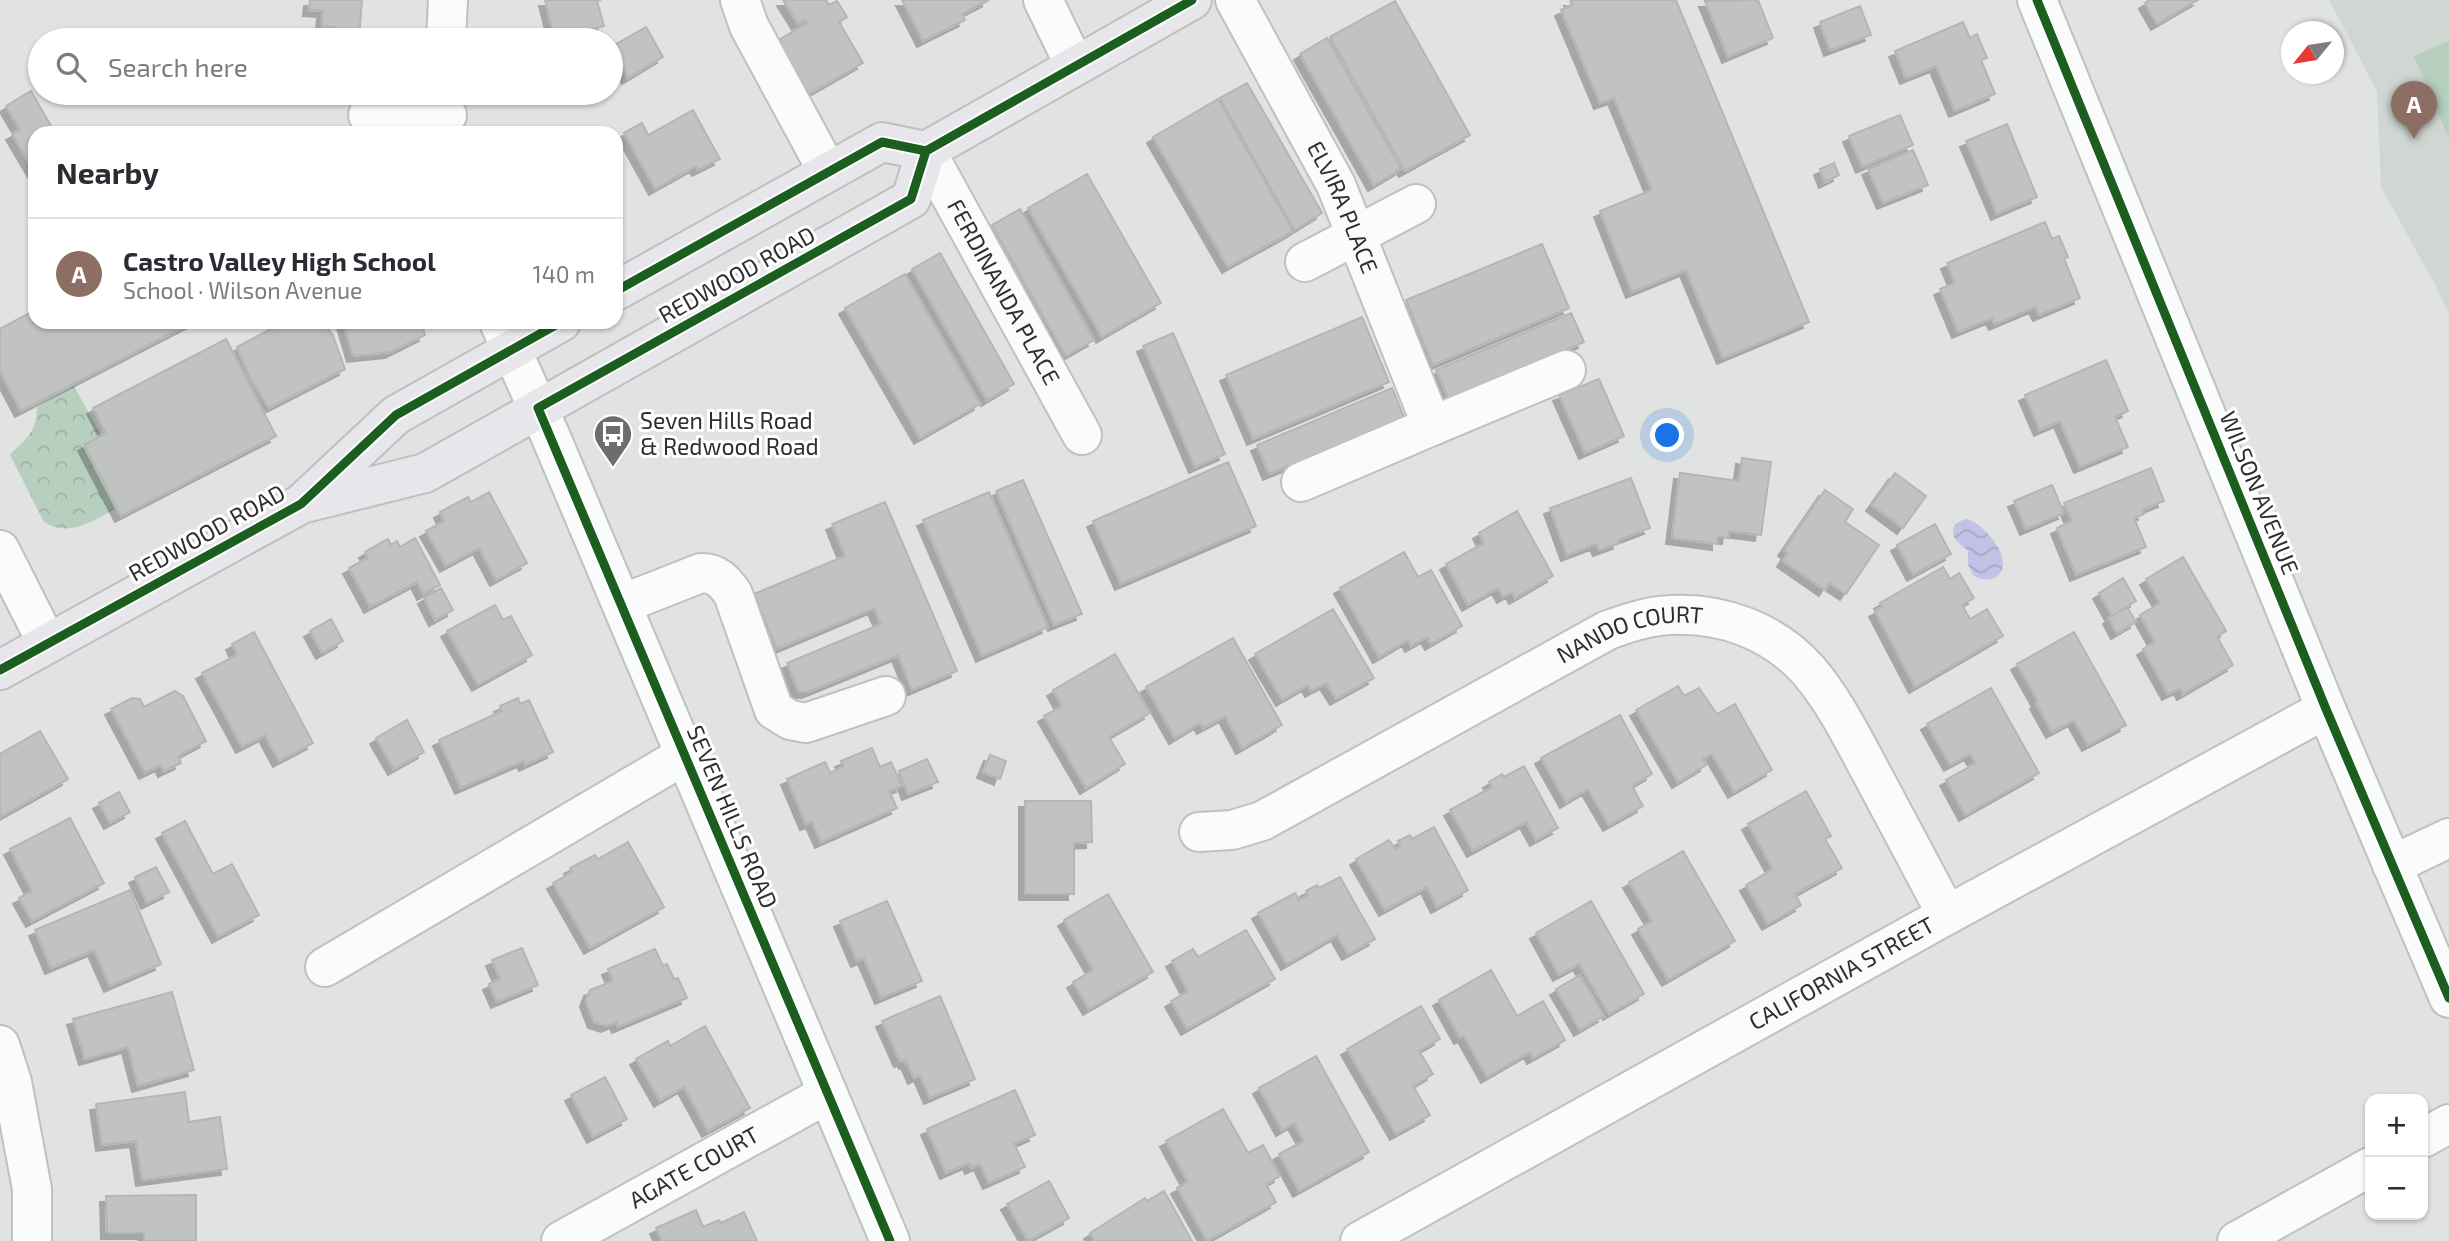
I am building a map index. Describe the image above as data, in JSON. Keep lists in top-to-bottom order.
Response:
{
  "streets": {
    "main road": ["REDWOOD ROAD"],
    "street": [
      "ELVIRA PLACE",
      "FERDINANDA PLACE",
      "WILSON AVENUE",
      "NANDO COURT",
      "SEVEN HILLS ROAD",
      "CALIFORNIA STREET",
      "AGATE COURT"
    ]
  },
  "crossings": [
    ["REDWOOD ROAD", "FERDINANDA PLACE"],
    ["REDWOOD ROAD", "SEVEN HILLS ROAD"],
    ["WILSON AVENUE", "CALIFORNIA STREET"],
    ["NANDO COURT", "CALIFORNIA STREET"],
    ["SEVEN HILLS ROAD", "AGATE COURT"]
  ],
  "places": {
    "bus stop": ["Seven Hills Road & Redwood Road"]
  },
  "north": "bottom left",
  "page": {
    "search": "Search here",
    "pins": "A",
    "heading": "Nearby",
    "list": [
      {
        "mark": "A",
        "name": "Castro Valley High School",
        "note": "School · Wilson Avenue",
        "value": "140 m"
      }
    ],
    "map_buttons": ["+", "−"]
  }
}
